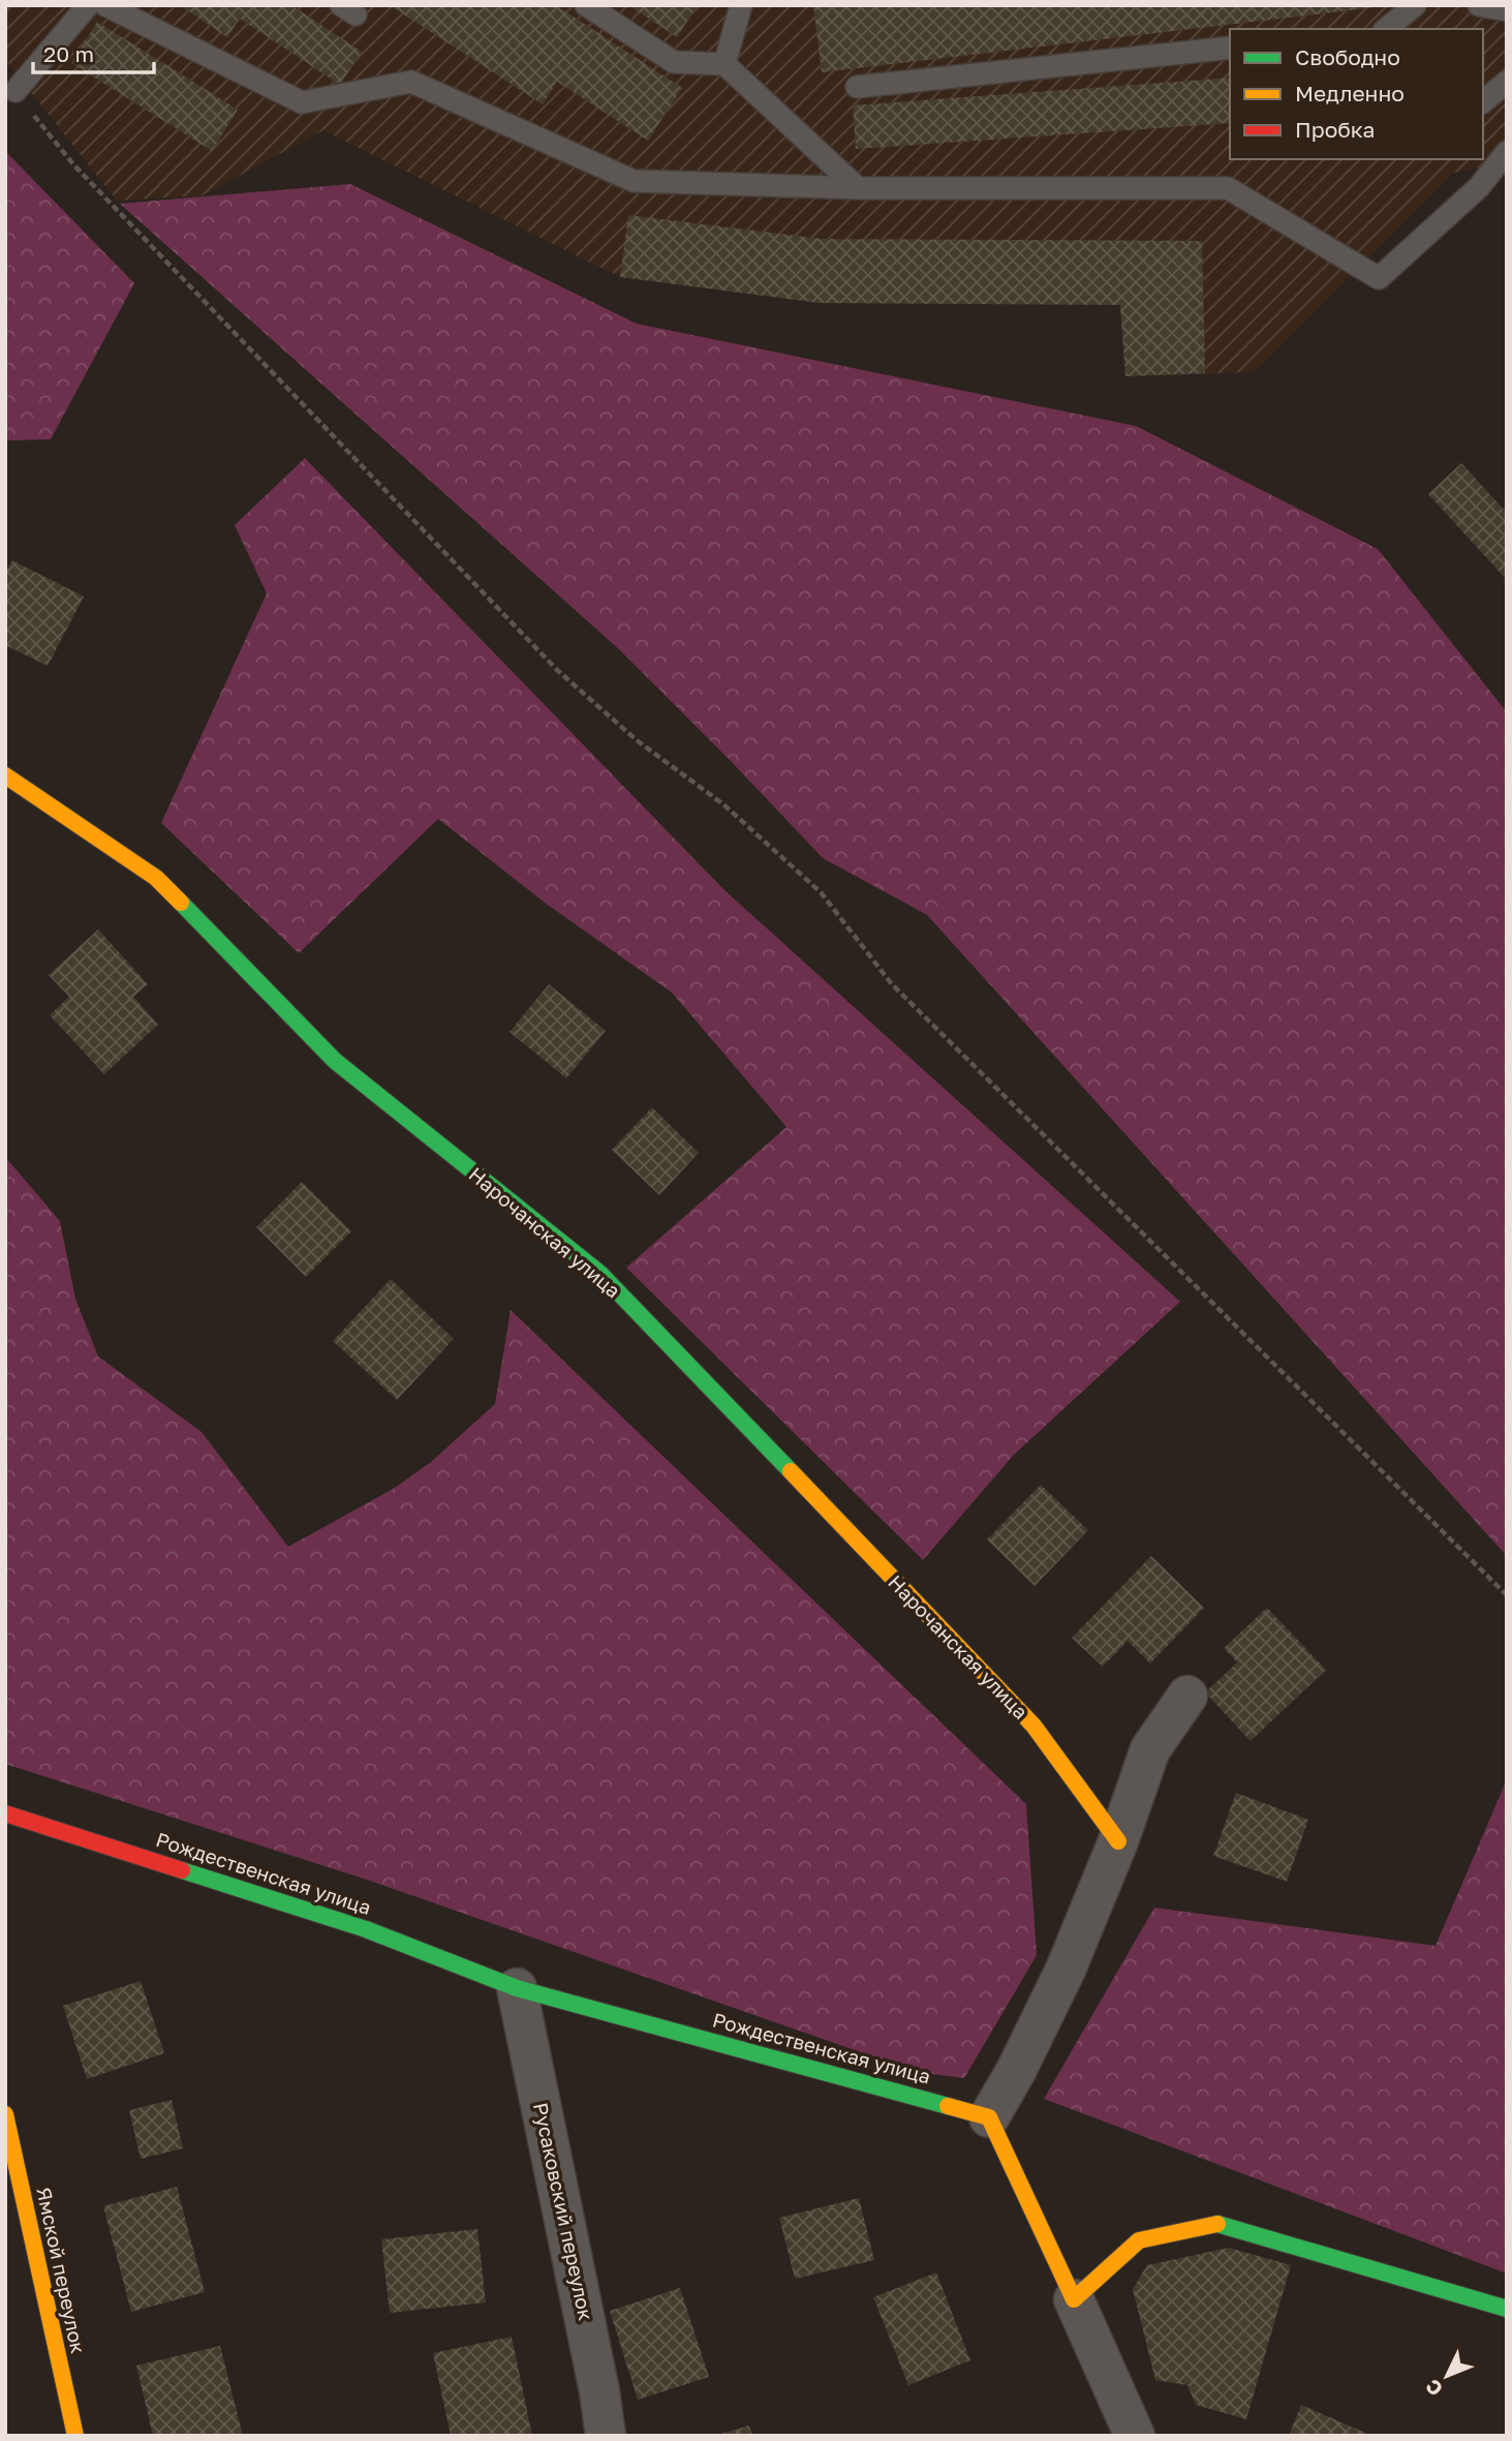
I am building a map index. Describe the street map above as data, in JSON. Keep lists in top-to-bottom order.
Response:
{
  "streets": {
    "street": [
      "Нарочанская улица",
      "Рождественская улица",
      "Русаковский переулок",
      "Ямской переулок"
    ]
  },
  "crossings": [
    ["Рождественская улица", "Русаковский переулок"]
  ],
  "legend": ["Свободно", "Медленно", "Пробка"],
  "scale_bar": "20 m",
  "north": "bottom left"
}
